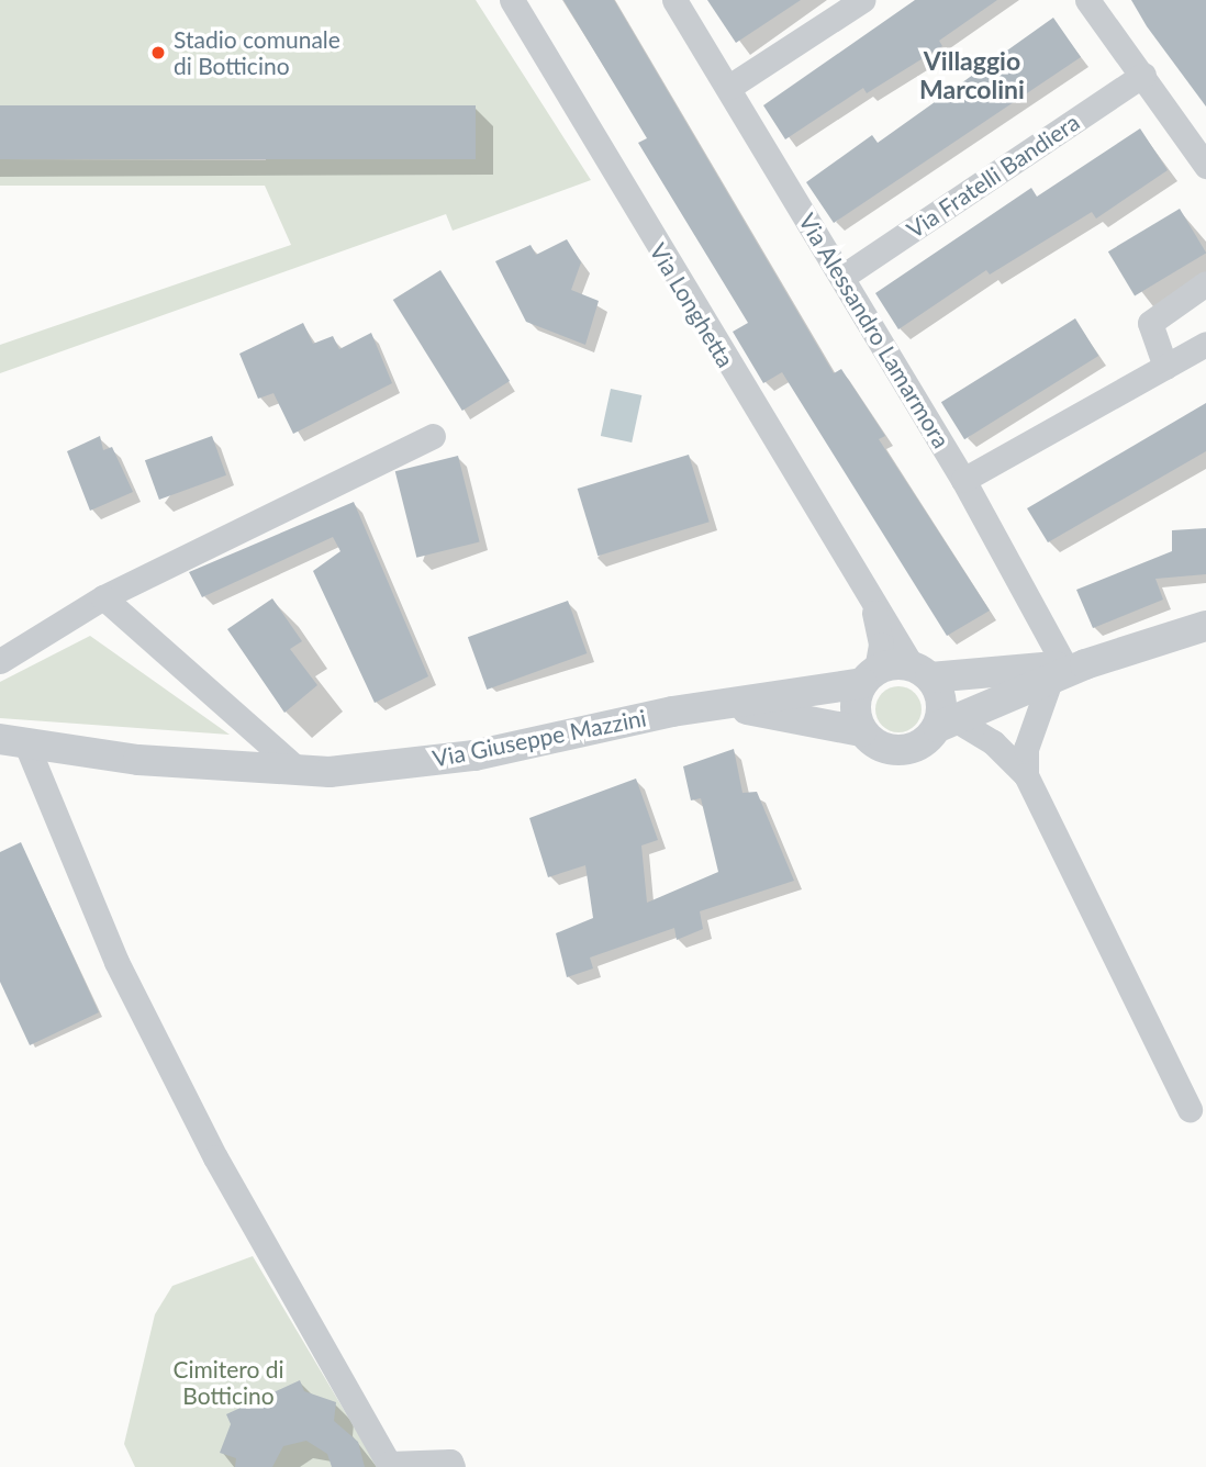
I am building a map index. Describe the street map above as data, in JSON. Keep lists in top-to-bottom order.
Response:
{
  "streets": {
    "street": [
      "Via Fratelli Bandiera",
      "Via Longhetta",
      "Via Alessandro Lamarmora",
      "Via Giuseppe Mazzini"
    ]
  },
  "crossings": [
    ["Via Fratelli Bandiera", "Via Alessandro Lamarmora"],
    ["Via Longhetta", "Via Giuseppe Mazzini"],
    ["Via Alessandro Lamarmora", "Via Giuseppe Mazzini"]
  ],
  "districts": ["Villaggio Marcolini"],
  "parks": ["Cimitero di Botticino"],
  "places": ["Stadio comunale di Botticino"]
}
